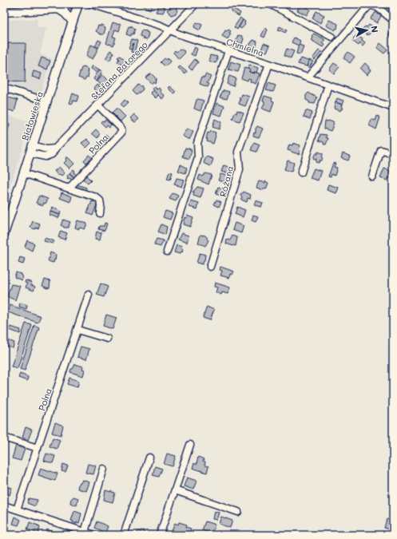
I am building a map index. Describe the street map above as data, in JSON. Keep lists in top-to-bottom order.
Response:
{
  "streets": {
    "main road": ["Białowieska"],
    "street": [
      "Chmielna",
      "Stefana Batorego",
      "Polna",
      "Różana"
    ]
  },
  "crossings": [
    ["Chmielna", "Stefana Batorego"],
    ["Chmielna", "Różana"],
    ["Stefana Batorego", "Białowieska"],
    ["Stefana Batorego", "Polna"]
  ],
  "north": "right"
}
